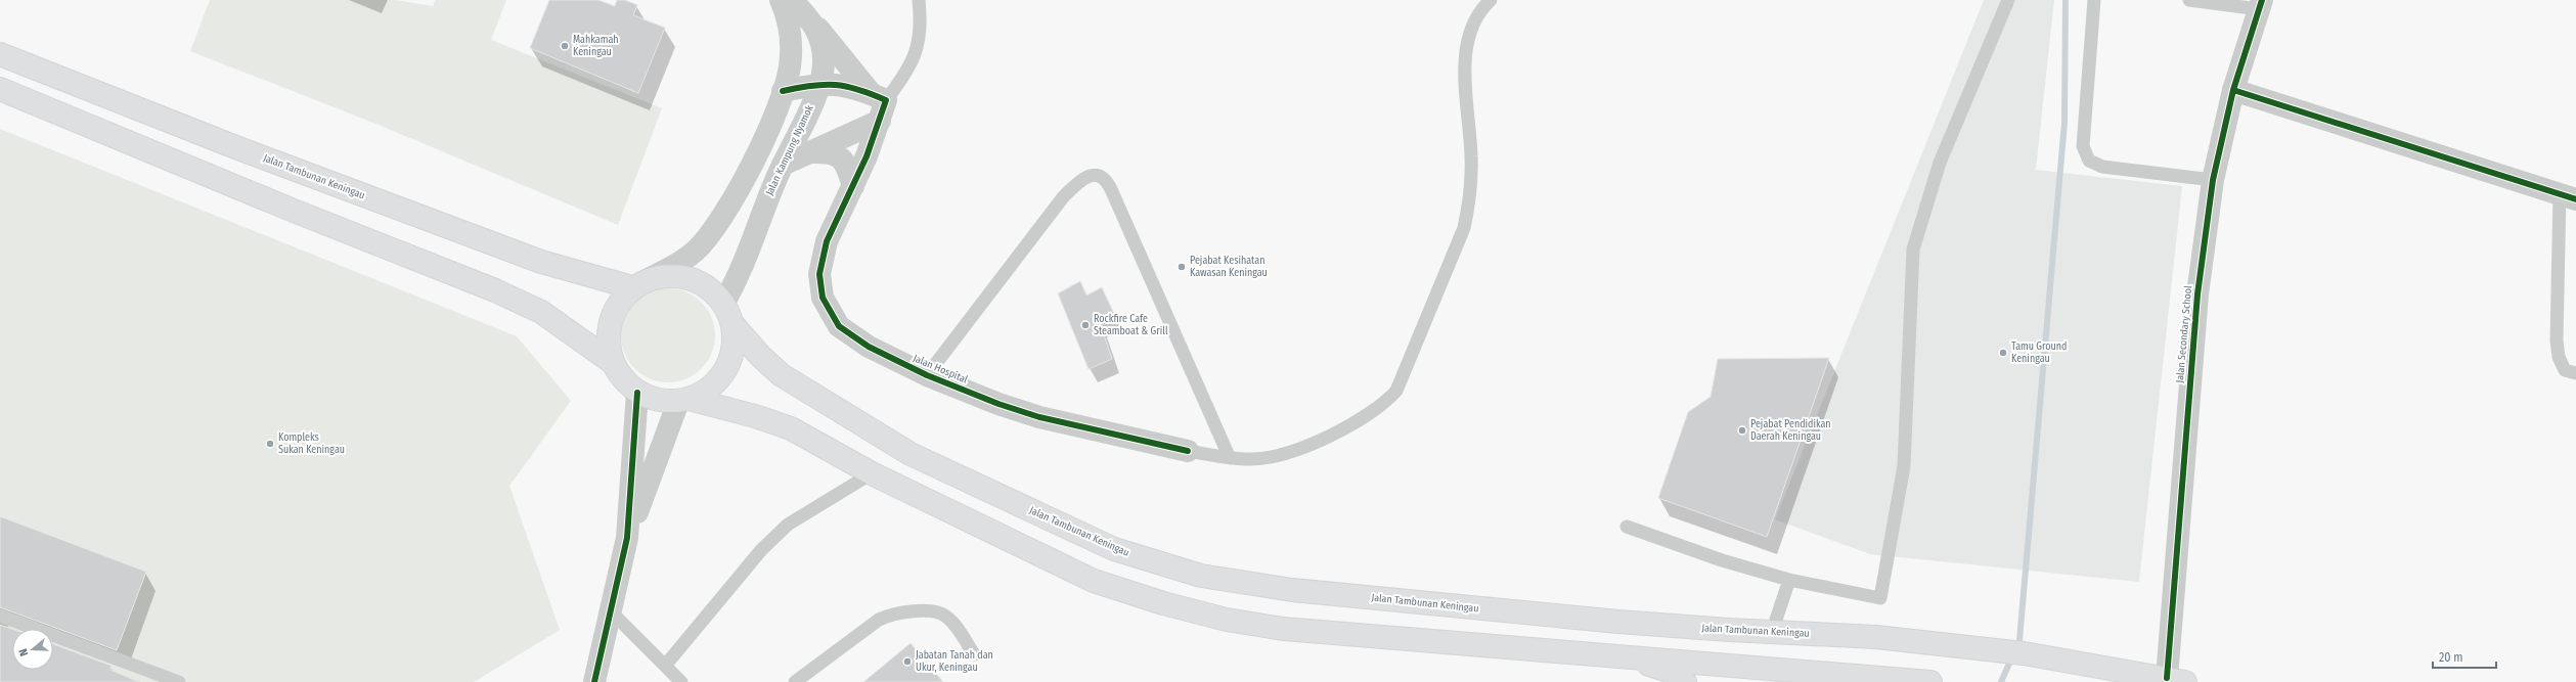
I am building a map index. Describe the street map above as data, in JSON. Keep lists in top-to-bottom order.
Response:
{
  "streets": {
    "main road": ["Jalan Tambunan Keningau"],
    "street": ["Jalan Kampung Nyamok", "Jalan Secondary School", "Jalan Hospital"]
  },
  "crossings": [
    ["Jalan Kampung Nyamok", "Jalan Tambunan Keningau"],
    ["Jalan Tambunan Keningau", "Jalan Secondary School"]
  ],
  "places": [
    "Mahkamah Keningau",
    "Pejabat Kesihatan Kawasan Keningau",
    "Rockfire Cafe Steamboat & Grill",
    "Tamu Ground Keningau",
    "Pejabat Pendidikan Daerah Keningau",
    "Kompleks Sukan Keningau",
    "Jabatan Tanah dan Ukur, Keningau"
  ],
  "scale_bar": "20 m",
  "north": "left"
}
